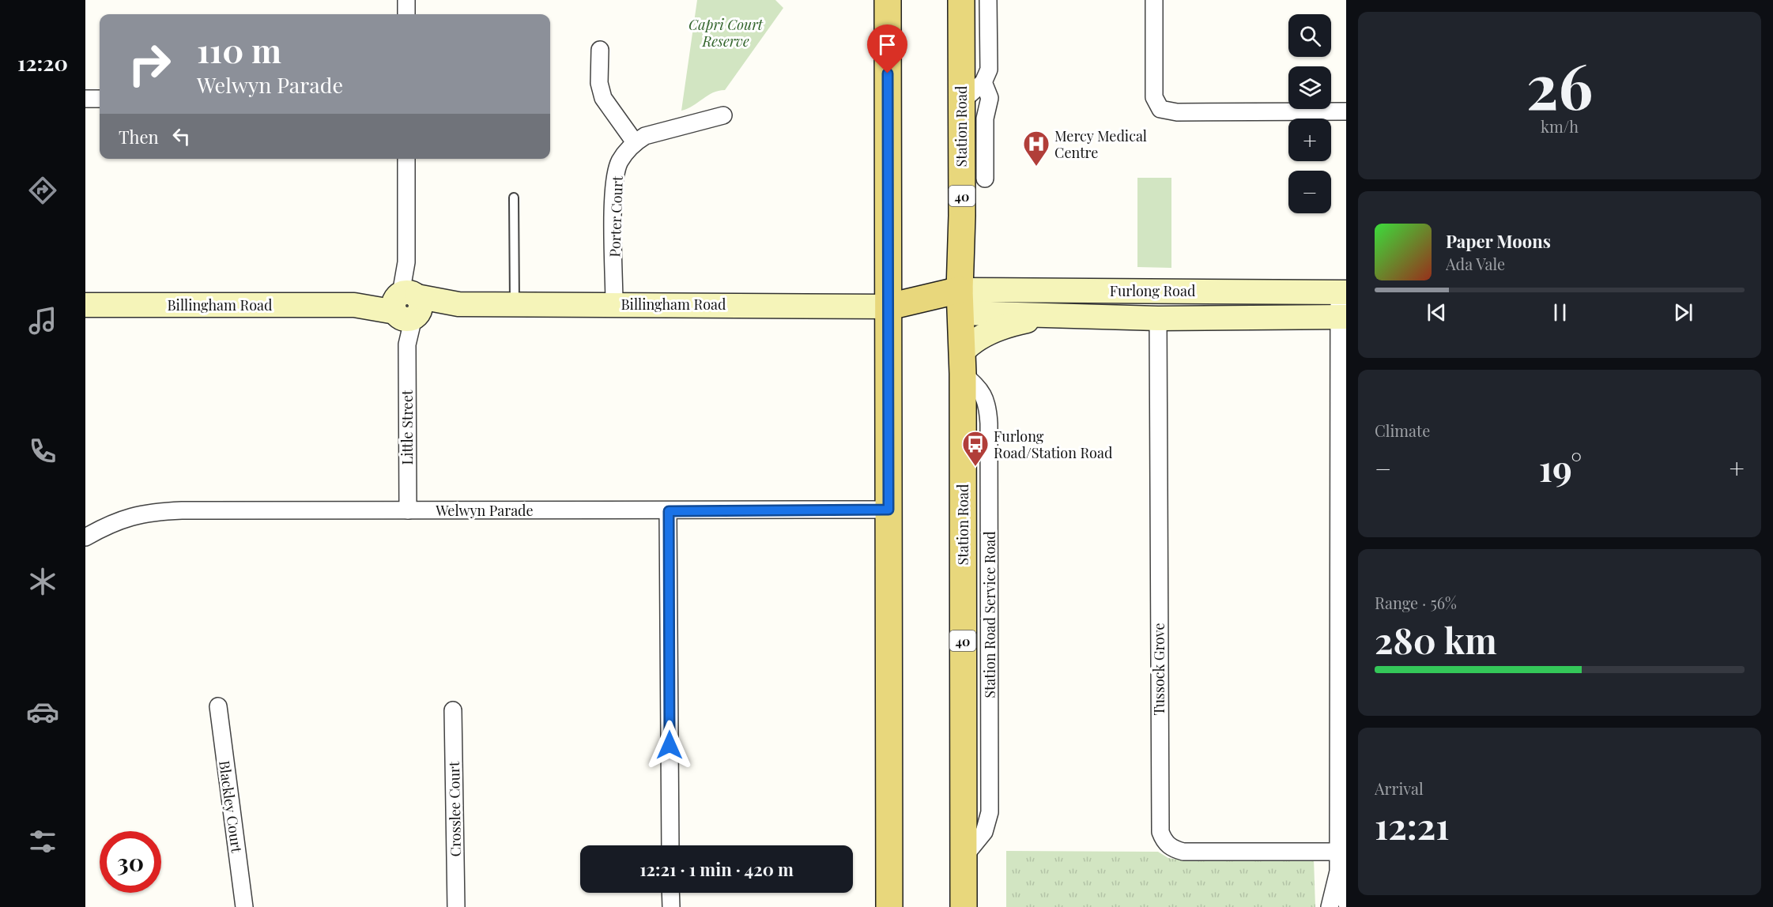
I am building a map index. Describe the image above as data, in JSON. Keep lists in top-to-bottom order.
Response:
{
  "streets": {
    "main road": [
      "Station Road",
      "40",
      "Furlong Road",
      "Billingham Road"
    ],
    "street": [
      "Porter Court",
      "Little Street",
      "Welwyn Parade",
      "Tussock Grove",
      "Blackley Court",
      "Crosslee Court"
    ]
  },
  "crossings": [
    ["Station Road", "Furlong Road"],
    ["Porter Court", "Billingham Road"],
    ["Furlong Road", "Tussock Grove"],
    ["Billingham Road", "Little Street"],
    ["Little Street", "Welwyn Parade"]
  ],
  "parks": ["Capri Court Reserve"],
  "places": {
    "hospital": ["Mercy Medical Centre"],
    "bus stop": ["Furlong Road/Station Road"]
  },
  "page": {
    "tabs": "12:20",
    "tile": [
      ["26", "km/h"],
      "Climate",
      ["Range · 56%", "280 km"],
      ["Arrival", "12:21"]
    ],
    "map_buttons": ["+", "−"],
    "turn": ["110 m", "Welwyn Parade"],
    "then": "Then",
    "song": ["Paper Moons", "Ada Vale"],
    "heat": ["−", "19°", "+"],
    "limit": "30",
    "trip": "12:21 · 1 min · 420 m"
  }
}
